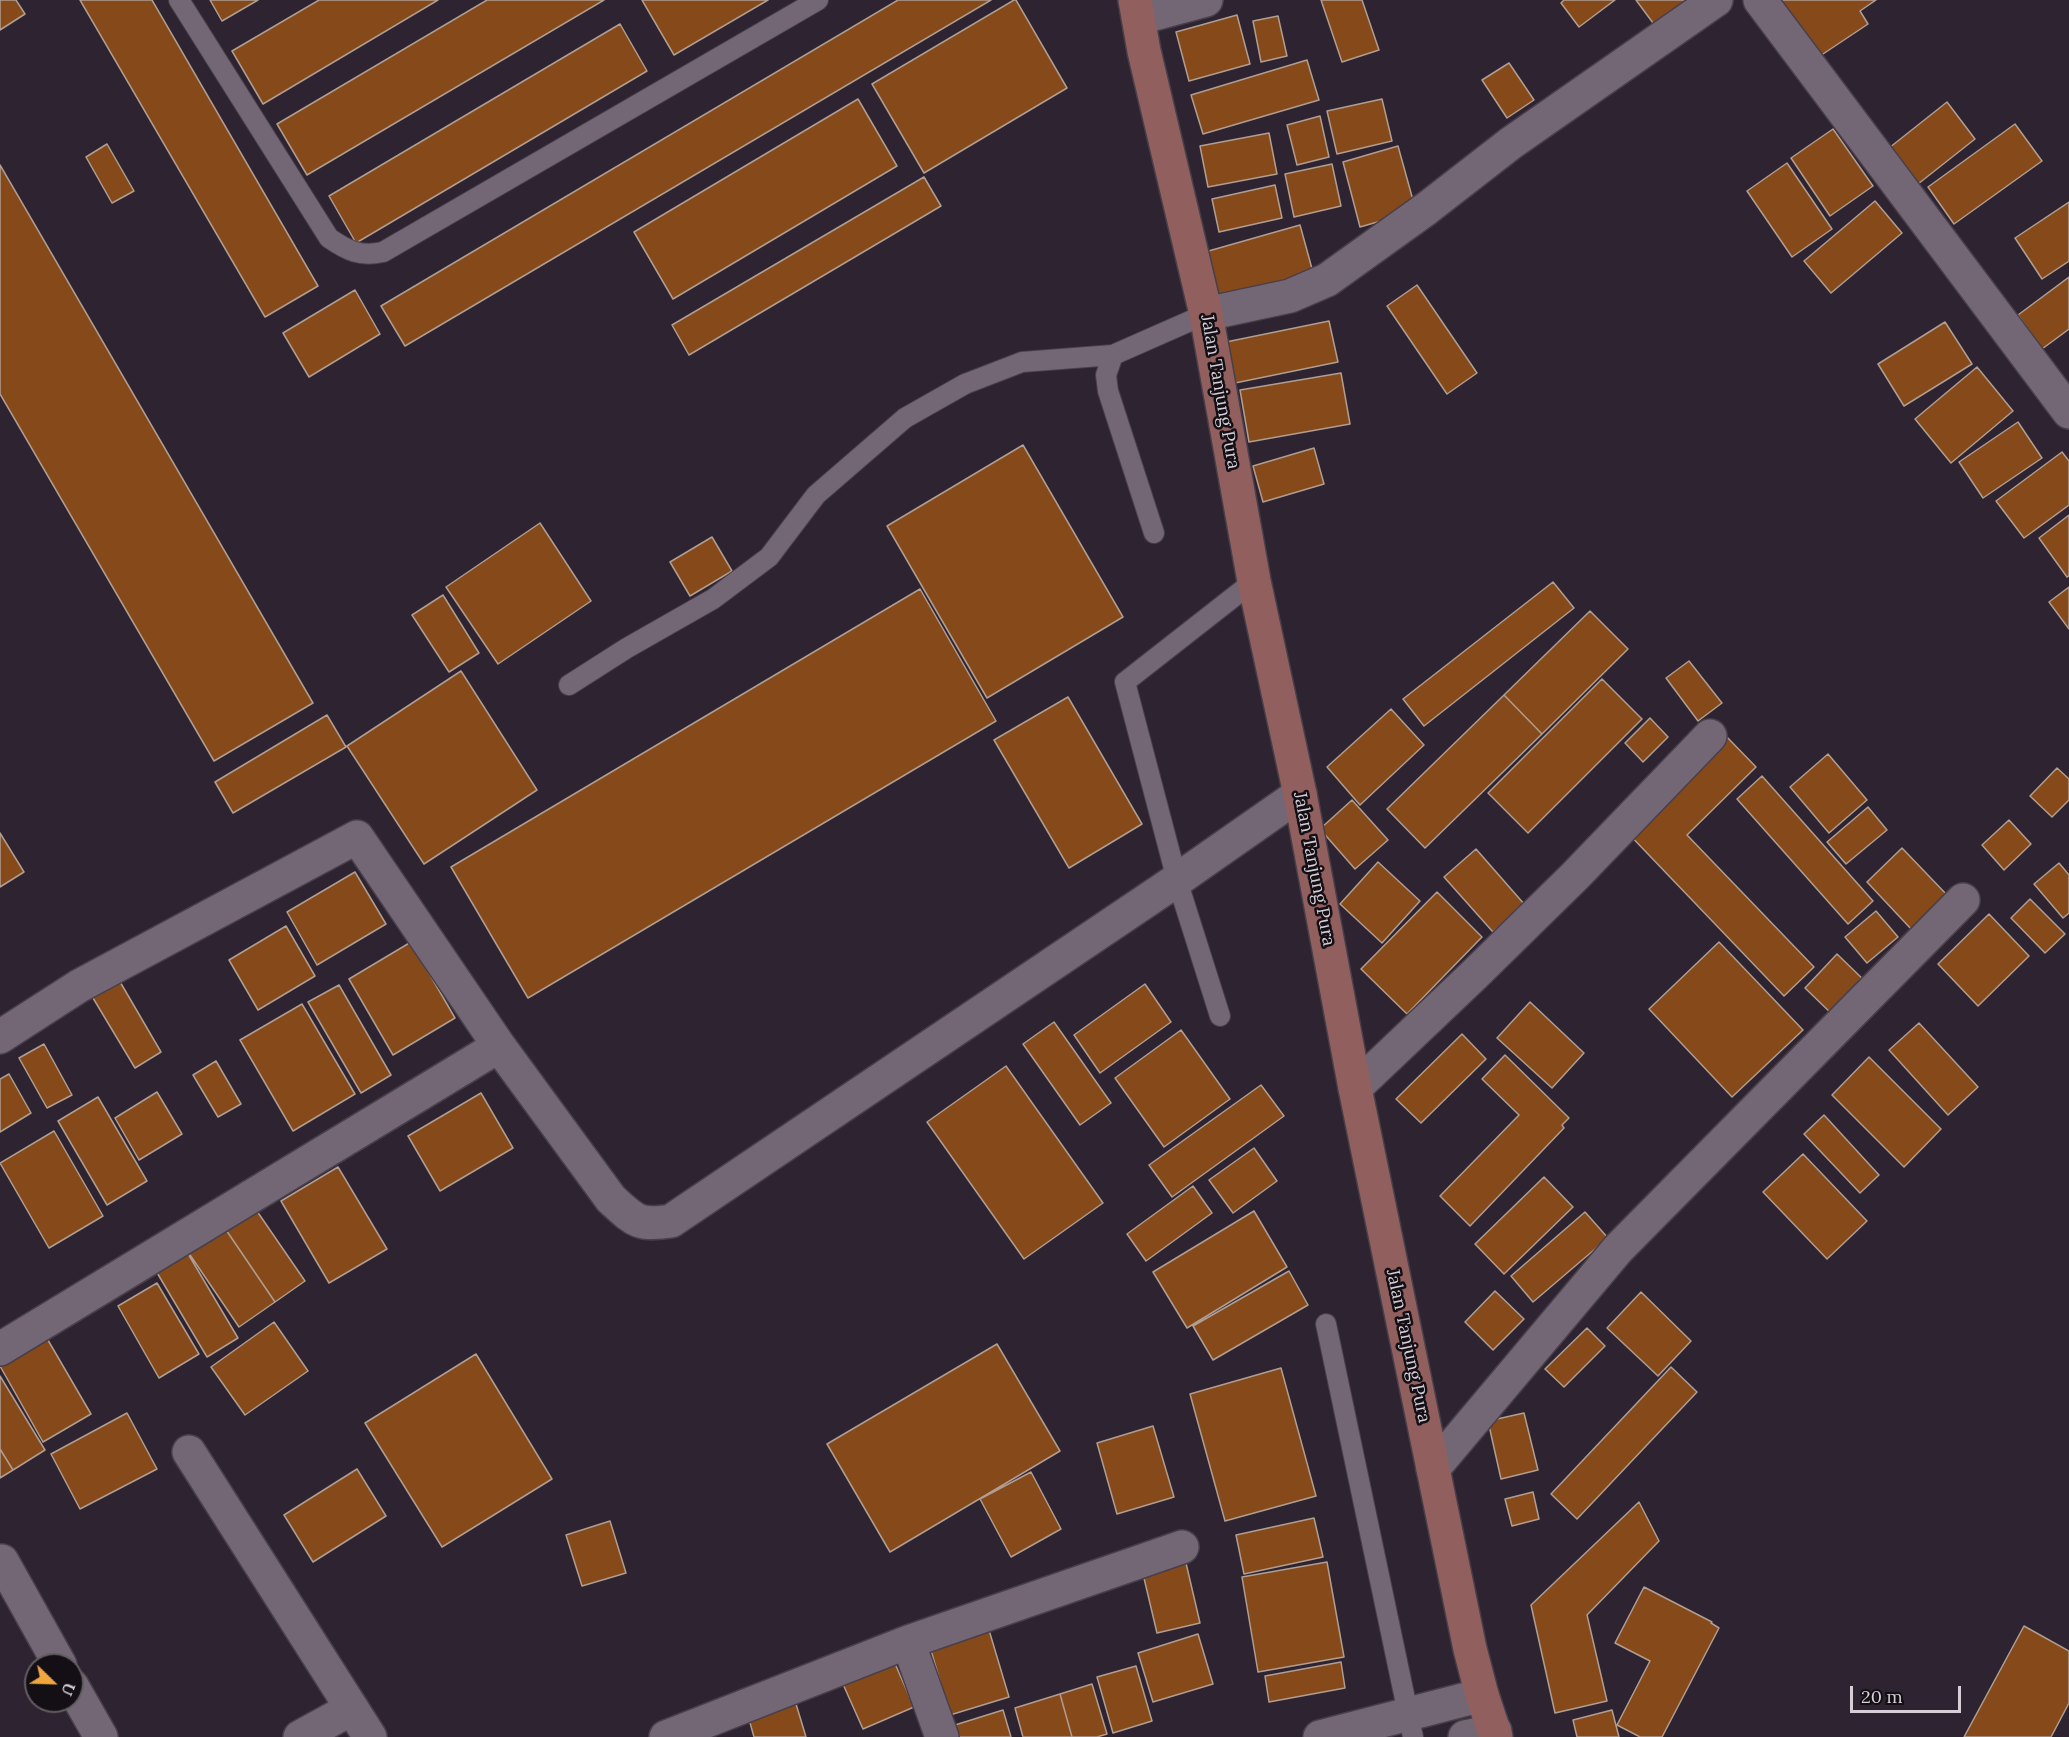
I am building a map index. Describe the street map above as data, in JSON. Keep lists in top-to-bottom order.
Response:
{
  "streets": {
    "street": ["Jalan Tanjung Pura"]
  },
  "scale_bar": "20 m",
  "north": "bottom right"
}
